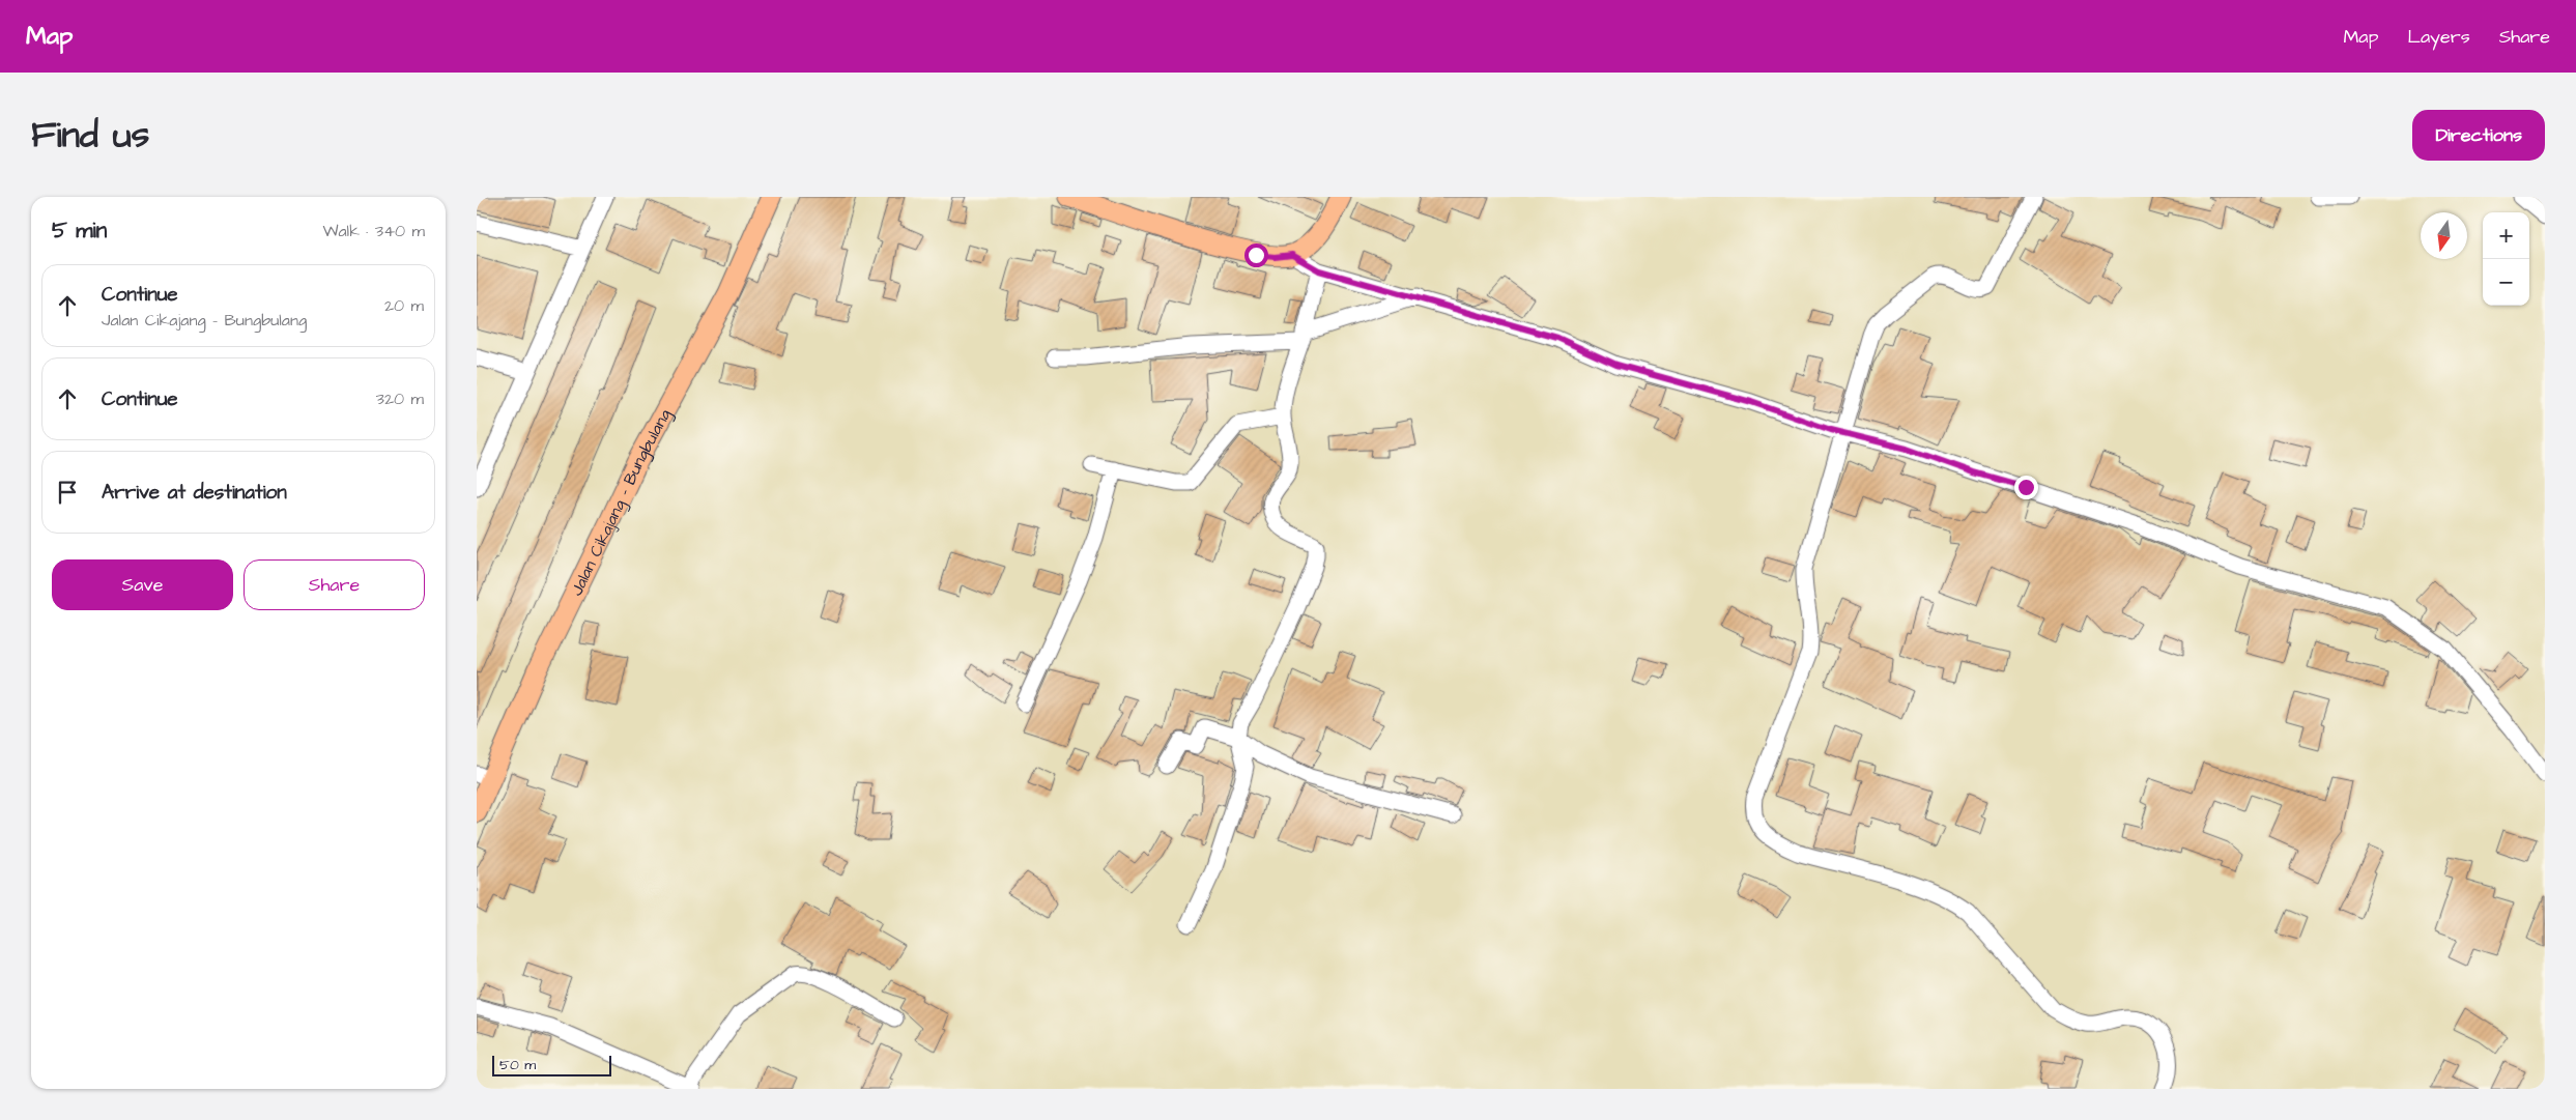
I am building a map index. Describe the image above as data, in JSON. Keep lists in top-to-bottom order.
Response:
{
  "streets": {
    "main road": ["Jalan Cikajang - Bungbulang"]
  },
  "scale_bar": "50 m",
  "north": "bottom",
  "page": {
    "header": "Map",
    "nav": ["Map", "Layers", "Share"],
    "title": "Find us",
    "buttons": [
      "Directions",
      ["Save", "Share"]
    ],
    "heading": ["5 min", "Walk · 340 m"],
    "map_buttons": ["+", "−"],
    "list": [
      ["Continue", "Jalan Cikajang - Bungbulang", "20 m"],
      ["Continue", "320 m"],
      "Arrive at destination"
    ],
    "scale": "50 m"
  }
}
